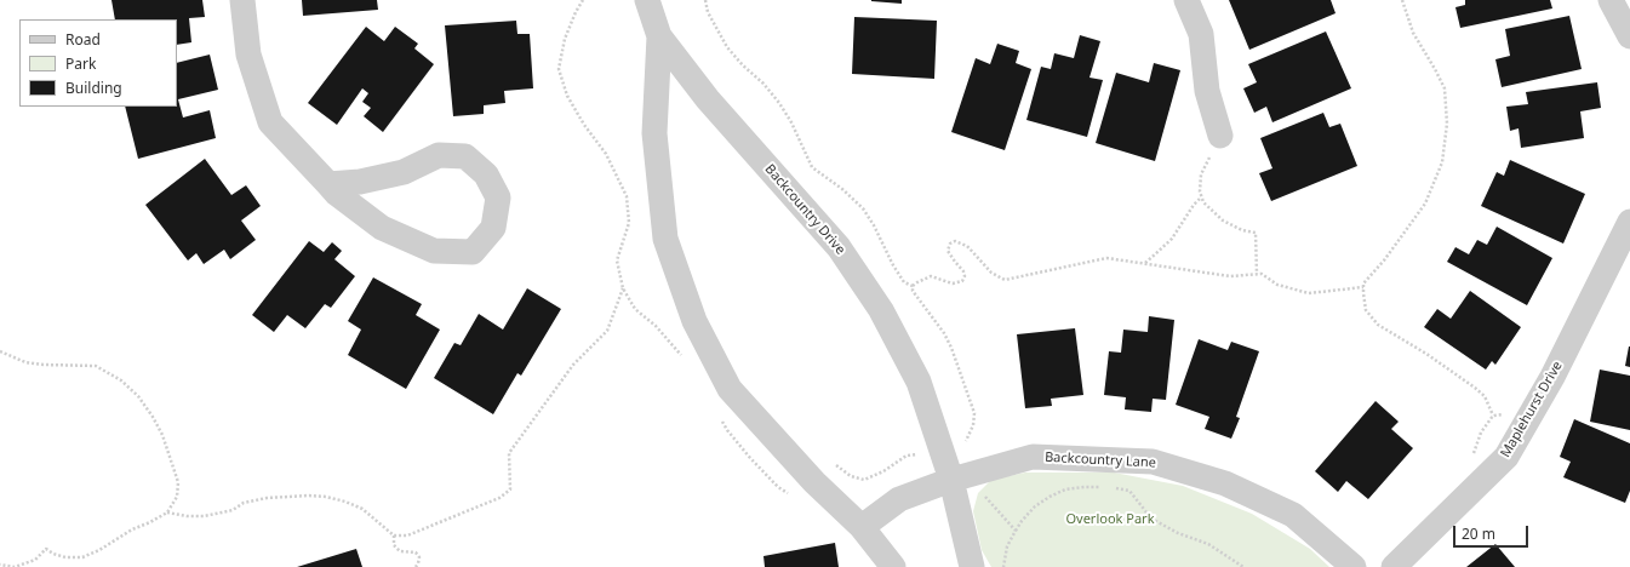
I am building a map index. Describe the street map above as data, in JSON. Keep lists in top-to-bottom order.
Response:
{
  "streets": {
    "street": ["Backcountry Drive", "Maplehurst Drive", "Backcountry Lane"]
  },
  "crossings": [
    ["Backcountry Drive", "Backcountry Lane"]
  ],
  "parks": ["Overlook Park"],
  "legend": ["Road", "Park", "Building"],
  "scale_bar": "20 m"
}
